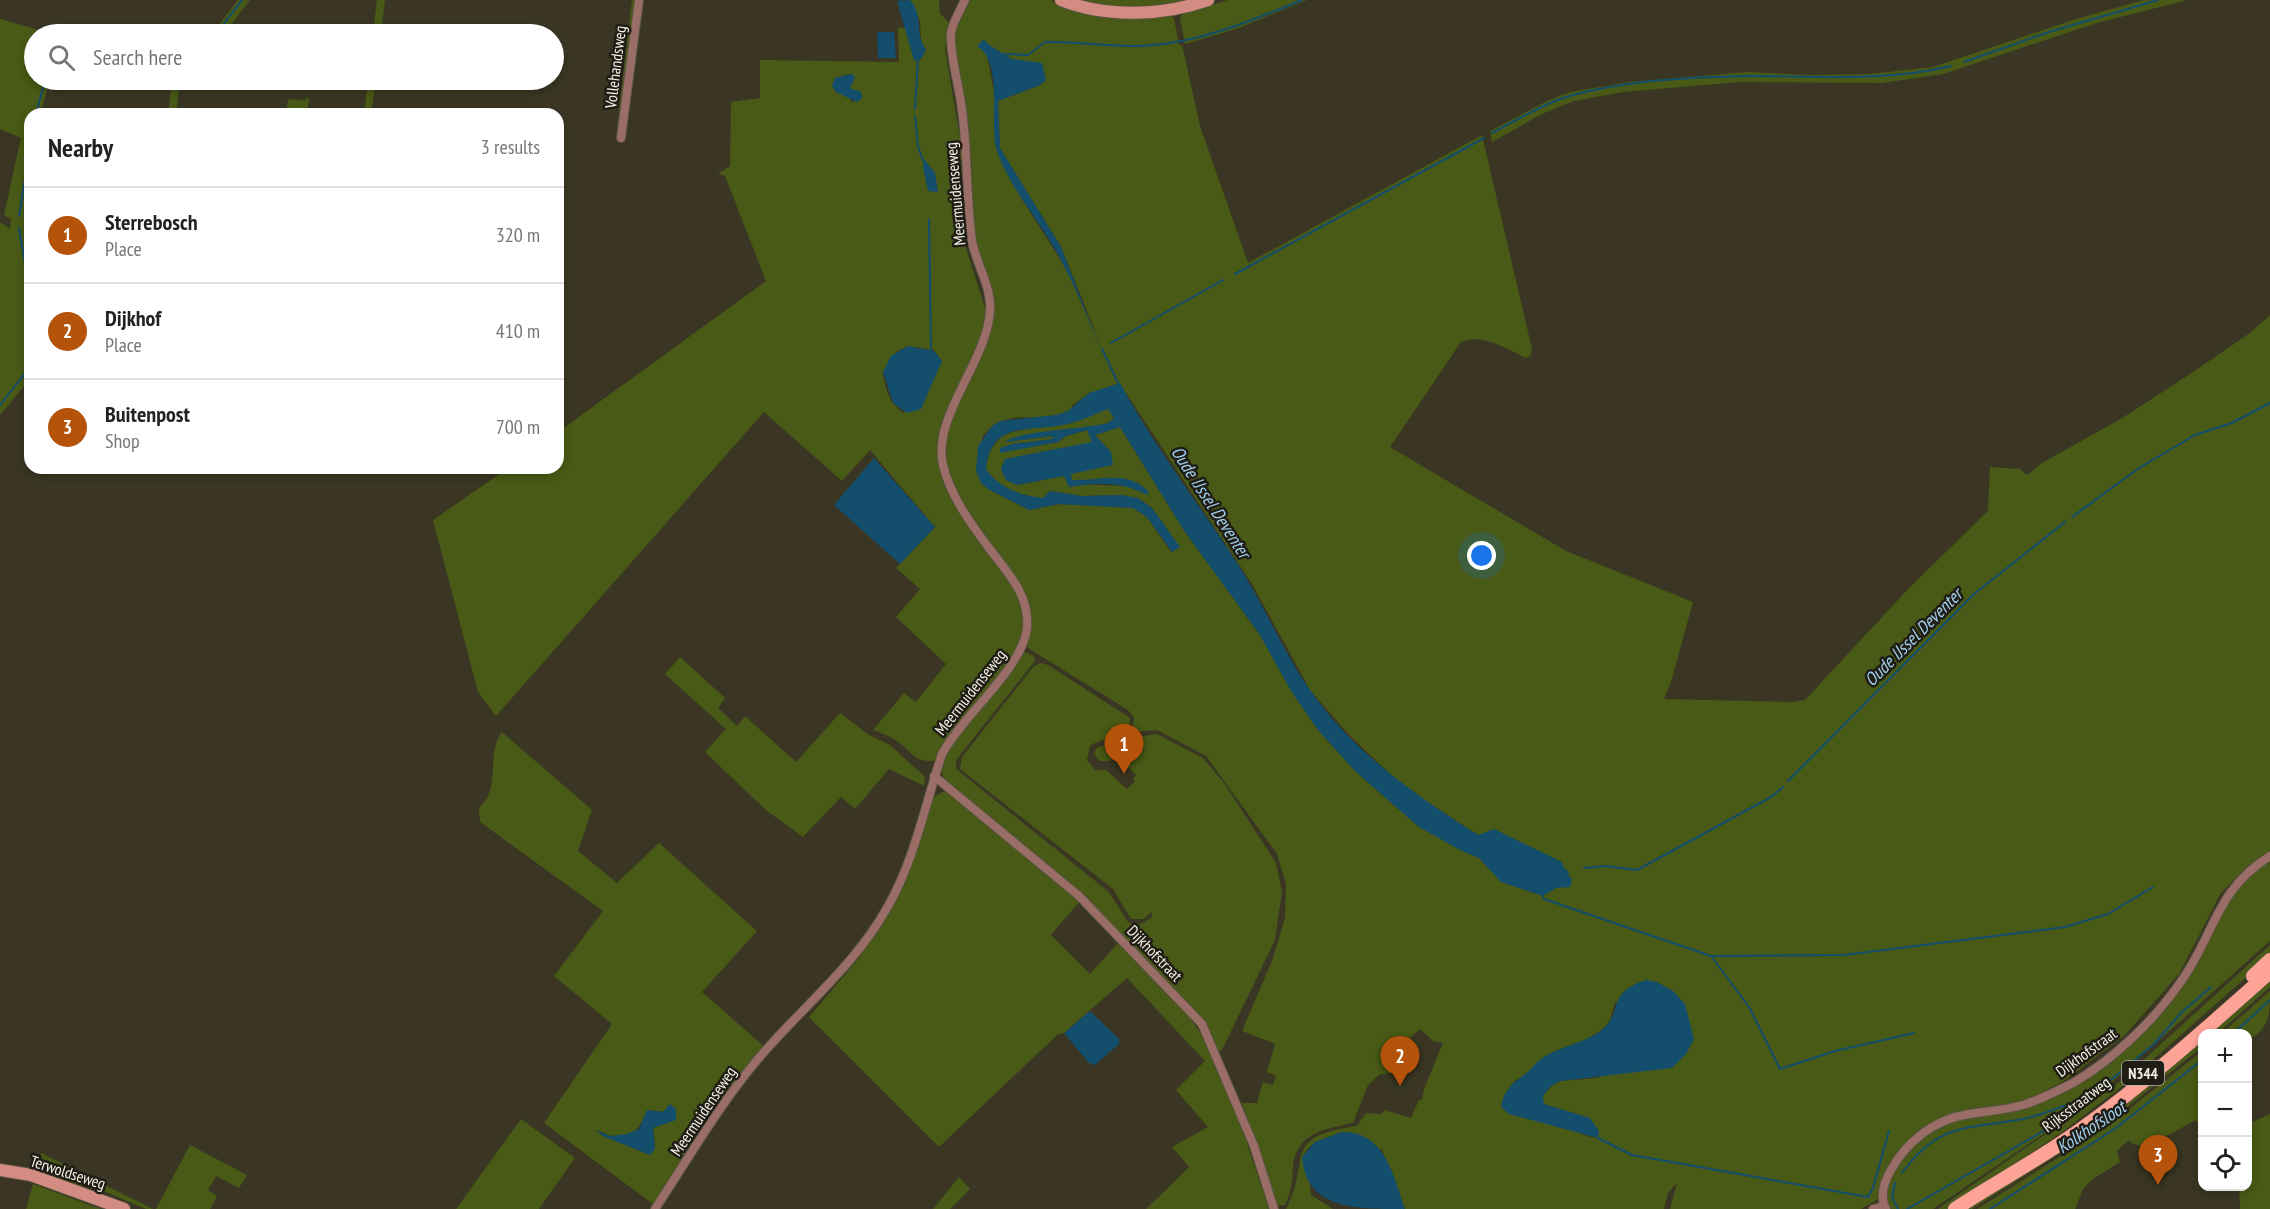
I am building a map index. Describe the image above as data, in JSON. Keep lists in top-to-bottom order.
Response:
{
  "streets": {
    "main road": ["N344", "Rijksstraatweg"],
    "street": [
      "Vollehandsweg",
      "Meermuidenseweg",
      "Dijkhofstraat",
      "Terwoldseweg"
    ]
  },
  "crossings": [
    ["Meermuidenseweg", "Dijkhofstraat"]
  ],
  "water": ["Oude IJssel Deventer", "Kolkhofsloot"],
  "page": {
    "search": "Search here",
    "heading": ["Nearby", "3 results"],
    "list": [
      {
        "mark": "1",
        "name": "Sterrebosch",
        "note": "Place",
        "value": "320 m"
      },
      {
        "mark": "2",
        "name": "Dijkhof",
        "note": "Place",
        "value": "410 m"
      },
      {
        "mark": "3",
        "name": "Buitenpost",
        "note": "Shop",
        "value": "700 m"
      }
    ],
    "pins": ["1", "2", "3"],
    "map_buttons": ["+", "−"]
  }
}
